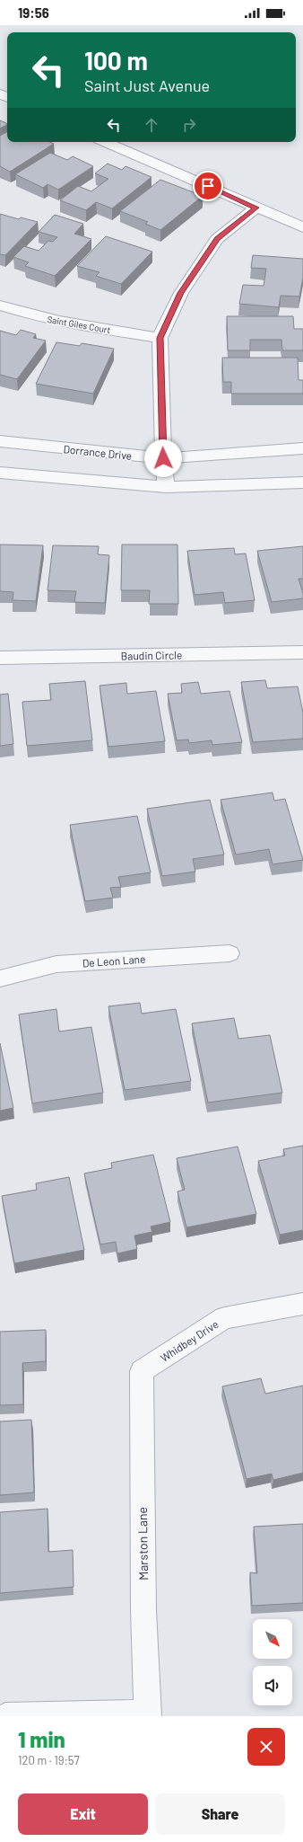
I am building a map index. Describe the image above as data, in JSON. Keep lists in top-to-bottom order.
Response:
{
  "streets": {
    "street": [
      "Saint Giles Court",
      "Dorrance Drive",
      "Baudin Circle",
      "De Leon Lane",
      "Whidbey Drive",
      "Marston Lane"
    ]
  },
  "crossings": [
    ["Whidbey Drive", "Marston Lane"]
  ],
  "north": "bottom right",
  "page": {
    "status": "19:56",
    "turn": ["100 m", "Saint Just Avenue"],
    "heading": ["1 min", "120 m · 19:57"],
    "buttons": ["Exit", "Share"]
  }
}
